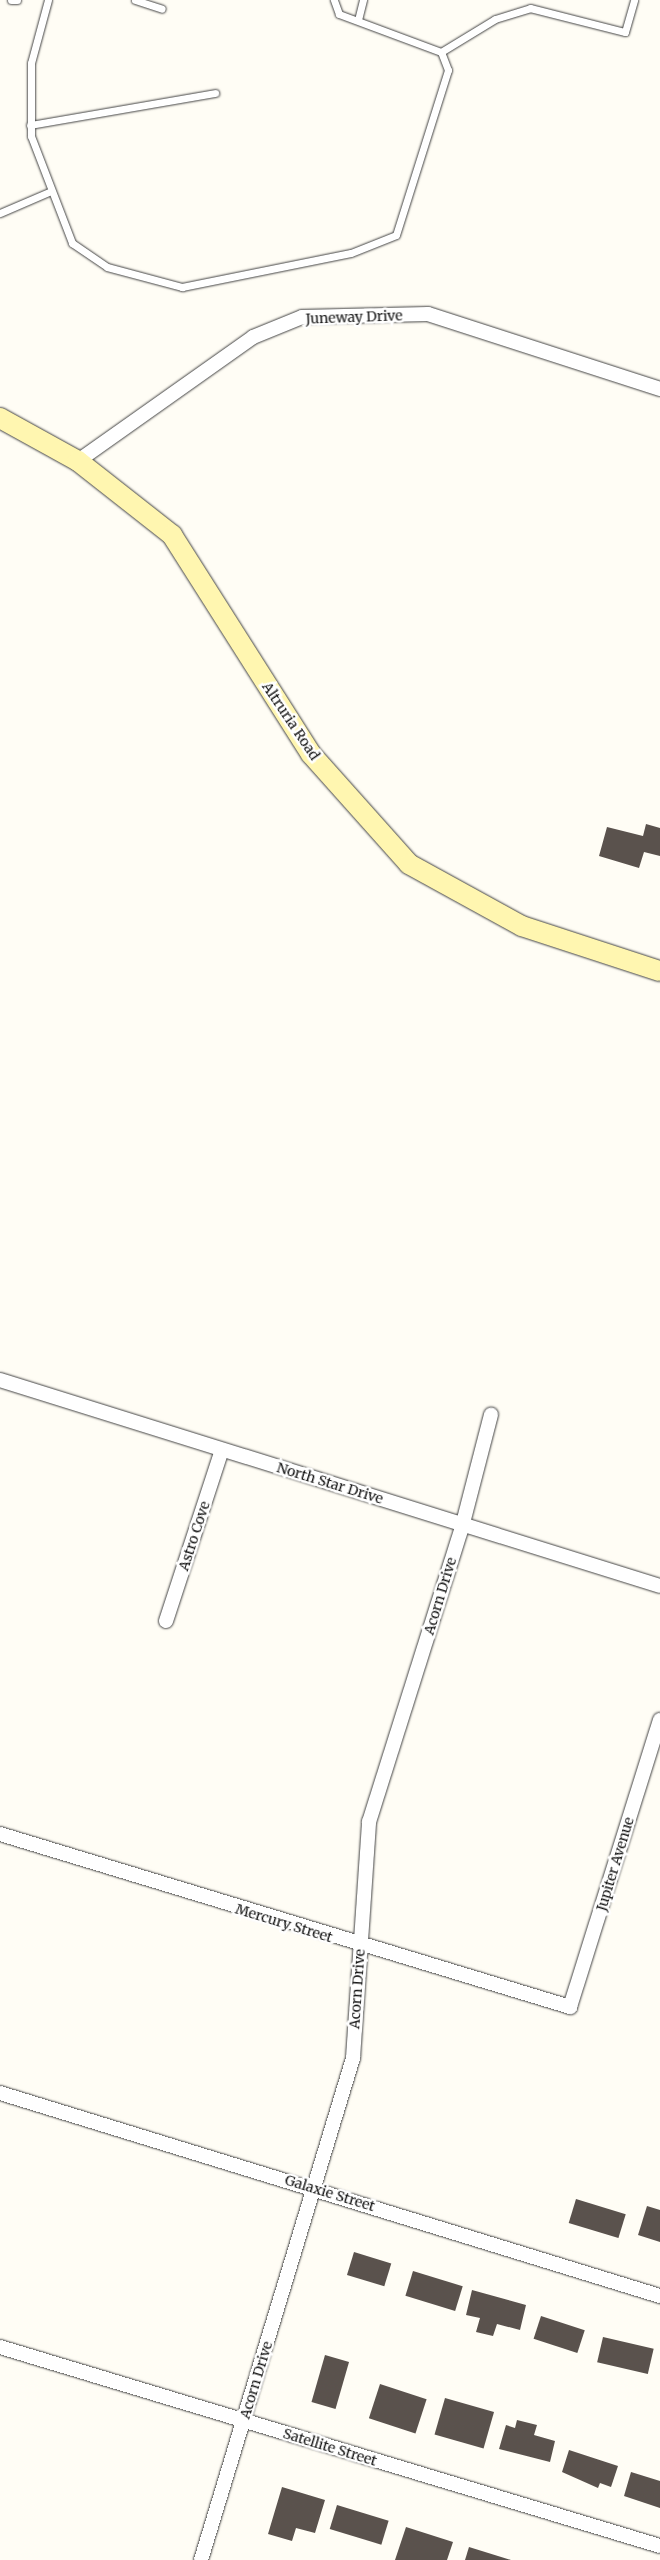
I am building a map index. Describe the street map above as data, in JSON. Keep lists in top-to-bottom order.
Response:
{
  "streets": {
    "street": [
      "Juneway Drive",
      "Altruria Road",
      "North Star Drive",
      "Astro Cove",
      "Acorn Drive",
      "Jupiter Avenue",
      "Mercury Street",
      "Galaxie Street",
      "Satellite Street"
    ]
  },
  "crossings": [
    ["Juneway Drive", "Altruria Road"],
    ["North Star Drive", "Astro Cove"],
    ["North Star Drive", "Acorn Drive"],
    ["Acorn Drive", "Mercury Street"],
    ["Acorn Drive", "Galaxie Street"],
    ["Acorn Drive", "Satellite Street"],
    ["Jupiter Avenue", "Mercury Street"]
  ]
}
